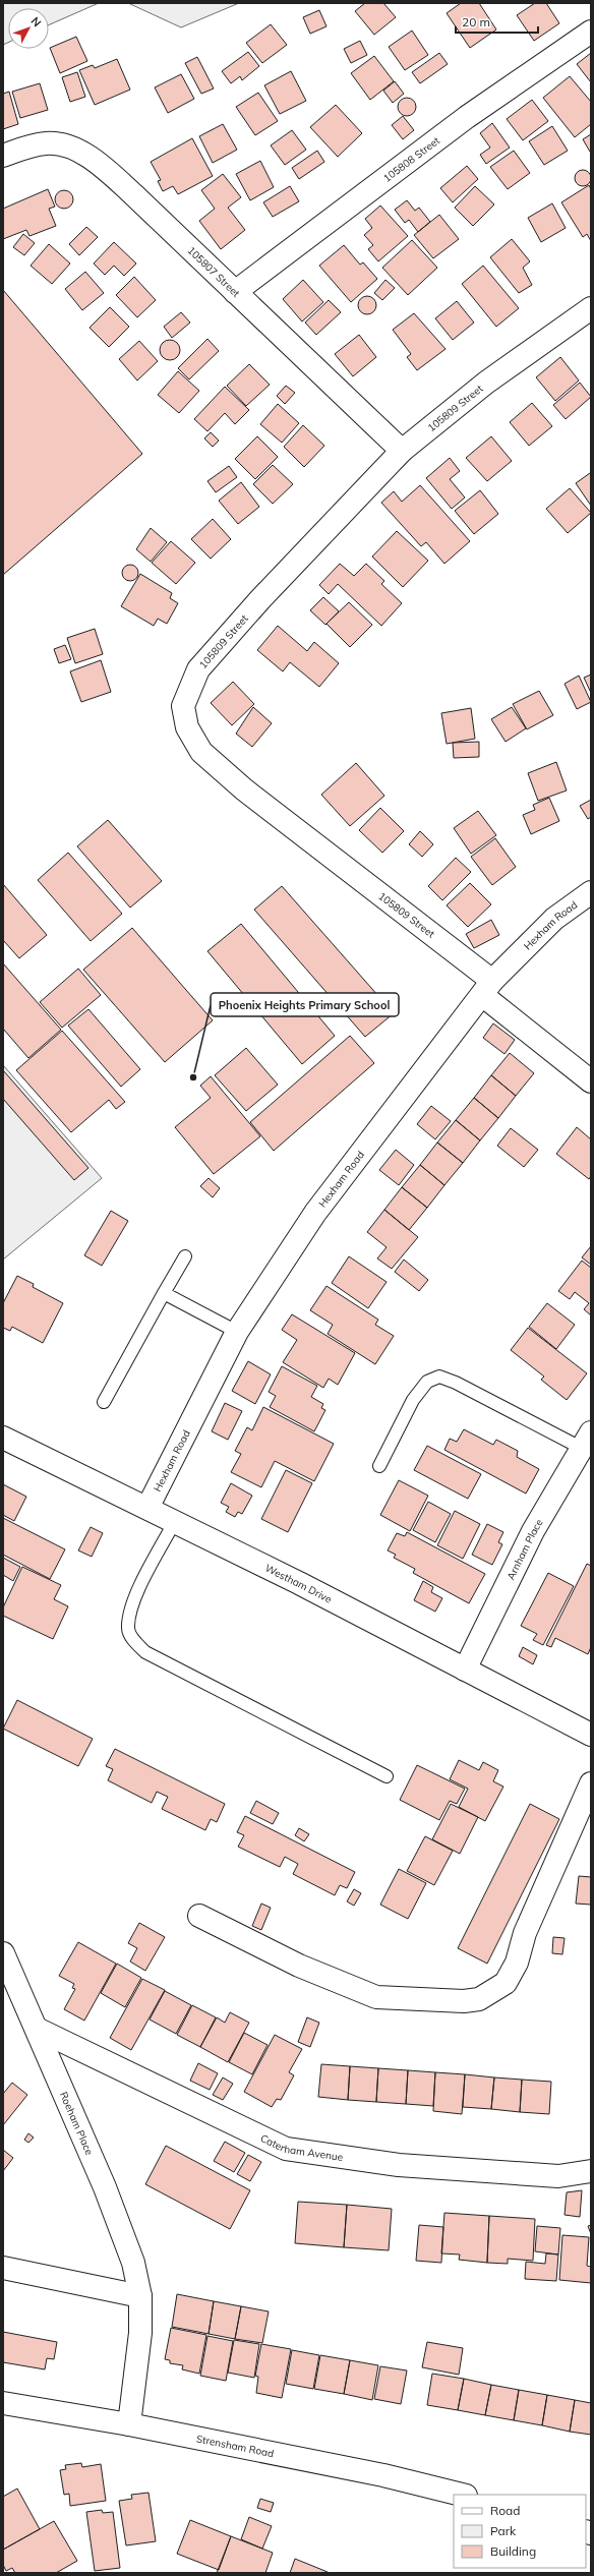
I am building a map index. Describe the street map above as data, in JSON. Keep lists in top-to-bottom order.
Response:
{
  "streets": {
    "street": [
      "105808 Street",
      "105807 Street",
      "105809 Street",
      "Hexham Road",
      "Arnham Place",
      "Westham Drive",
      "Roeham Place",
      "Caterham Avenue",
      "Strensham Road"
    ]
  },
  "crossings": [
    ["105808 Street", "105807 Street"],
    ["105807 Street", "105809 Street"],
    ["105809 Street", "Hexham Road"],
    ["Hexham Road", "Westham Drive"],
    ["Arnham Place", "Westham Drive"],
    ["Roeham Place", "Caterham Avenue"],
    ["Roeham Place", "Strensham Road"]
  ],
  "places": ["Phoenix Heights Primary School"],
  "legend": ["Road", "Park", "Building"],
  "scale_bar": "20 m",
  "north": "top right"
}
